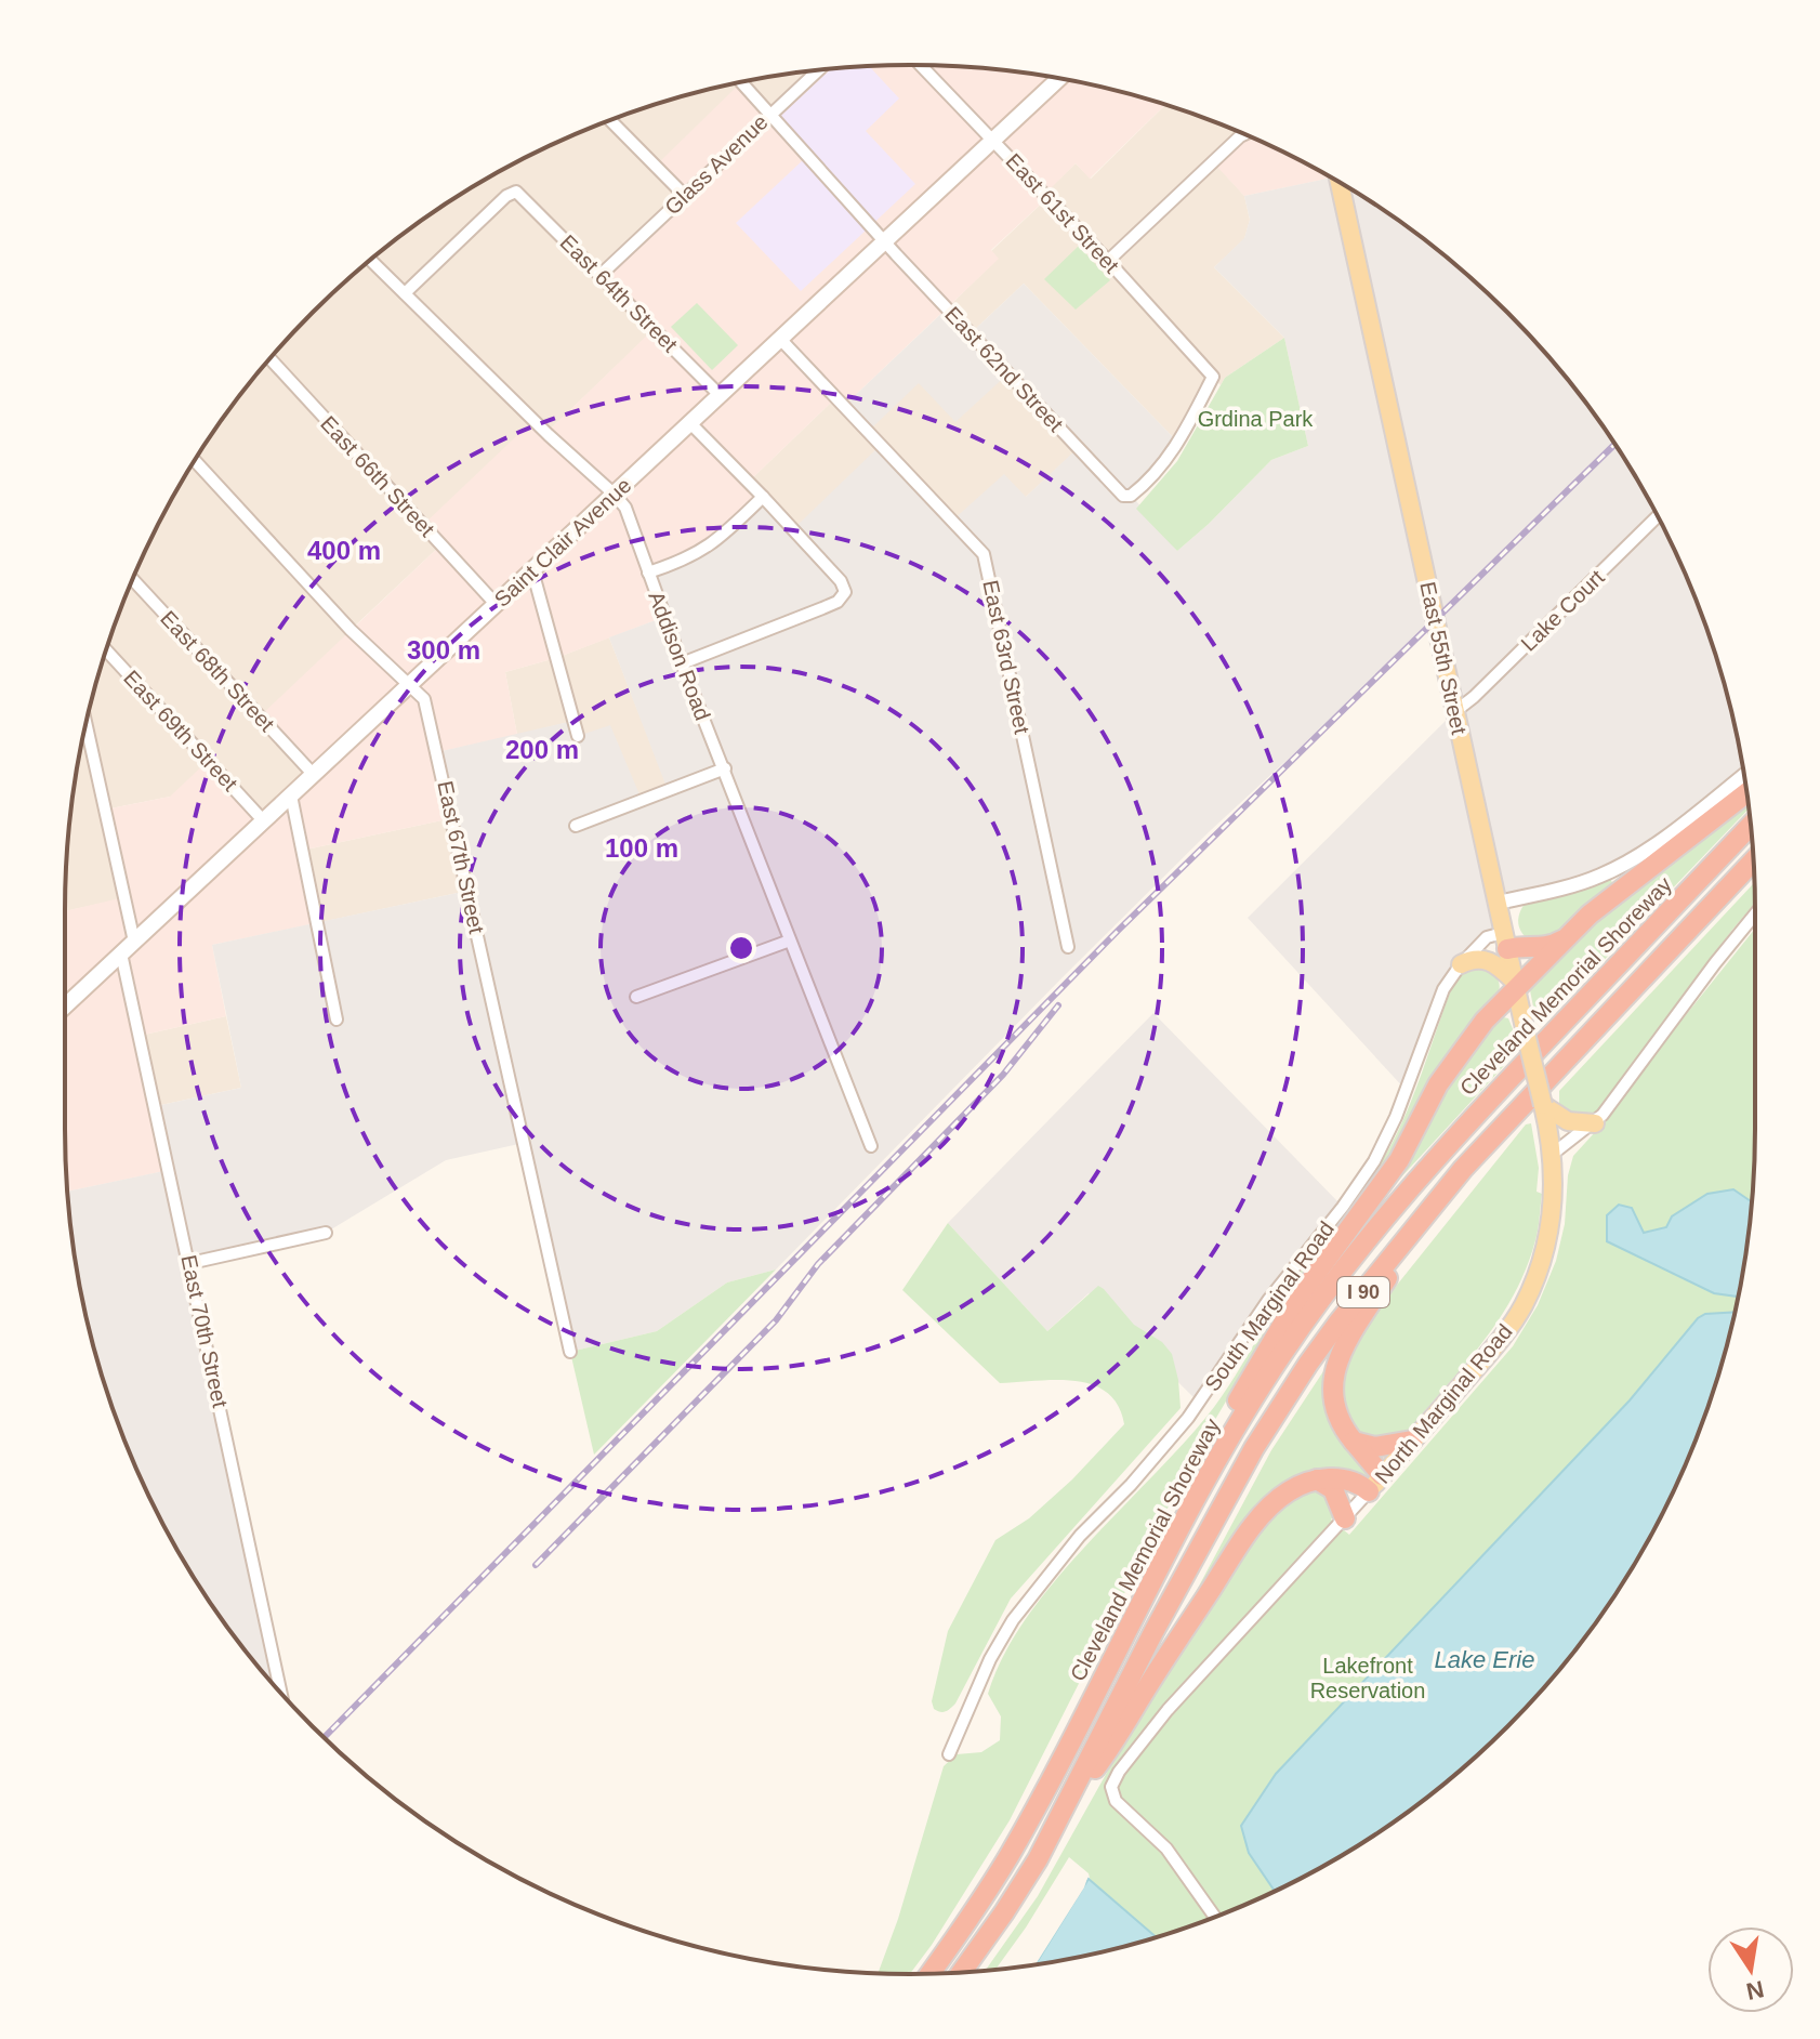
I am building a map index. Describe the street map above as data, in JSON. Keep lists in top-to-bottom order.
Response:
{
  "streets": {
    "highway": ["Cleveland Memorial Shoreway", "I 90"],
    "main road": ["Saint Clair Avenue", "East 55th Street", "North Marginal Road"],
    "street": [
      "Glass Avenue",
      "East 61st Street",
      "East 64th Street",
      "East 62nd Street",
      "East 66th Street",
      "Lake Court",
      "Addison Road",
      "East 63rd Street",
      "East 68th Street",
      "East 69th Street",
      "East 67th Street",
      "South Marginal Road",
      "East 70th Street"
    ]
  },
  "crossings": [
    ["Glass Avenue", "East 64th Street"],
    ["Glass Avenue", "East 62nd Street"],
    ["East 61st Street", "East 62nd Street"],
    ["East 61st Street", "Saint Clair Avenue"],
    ["East 64th Street", "Saint Clair Avenue"],
    ["East 64th Street", "Addison Road"],
    ["East 62nd Street", "Saint Clair Avenue"],
    ["East 66th Street", "Saint Clair Avenue"],
    ["Saint Clair Avenue", "Addison Road"],
    ["Saint Clair Avenue", "East 63rd Street"],
    ["Saint Clair Avenue", "East 68th Street"],
    ["Saint Clair Avenue", "East 69th Street"],
    ["Saint Clair Avenue", "East 67th Street"],
    ["Saint Clair Avenue", "East 70th Street"],
    ["Lake Court", "East 55th Street"],
    ["East 55th Street", "South Marginal Road"],
    ["East 55th Street", "North Marginal Road"]
  ],
  "water": ["Lake Erie"],
  "parks": ["Grdina Park", "Lakefront Reservation"],
  "north": "bottom",
  "rings": [
    "400 m",
    "300 m",
    "200 m",
    "100 m"
  ]
}
